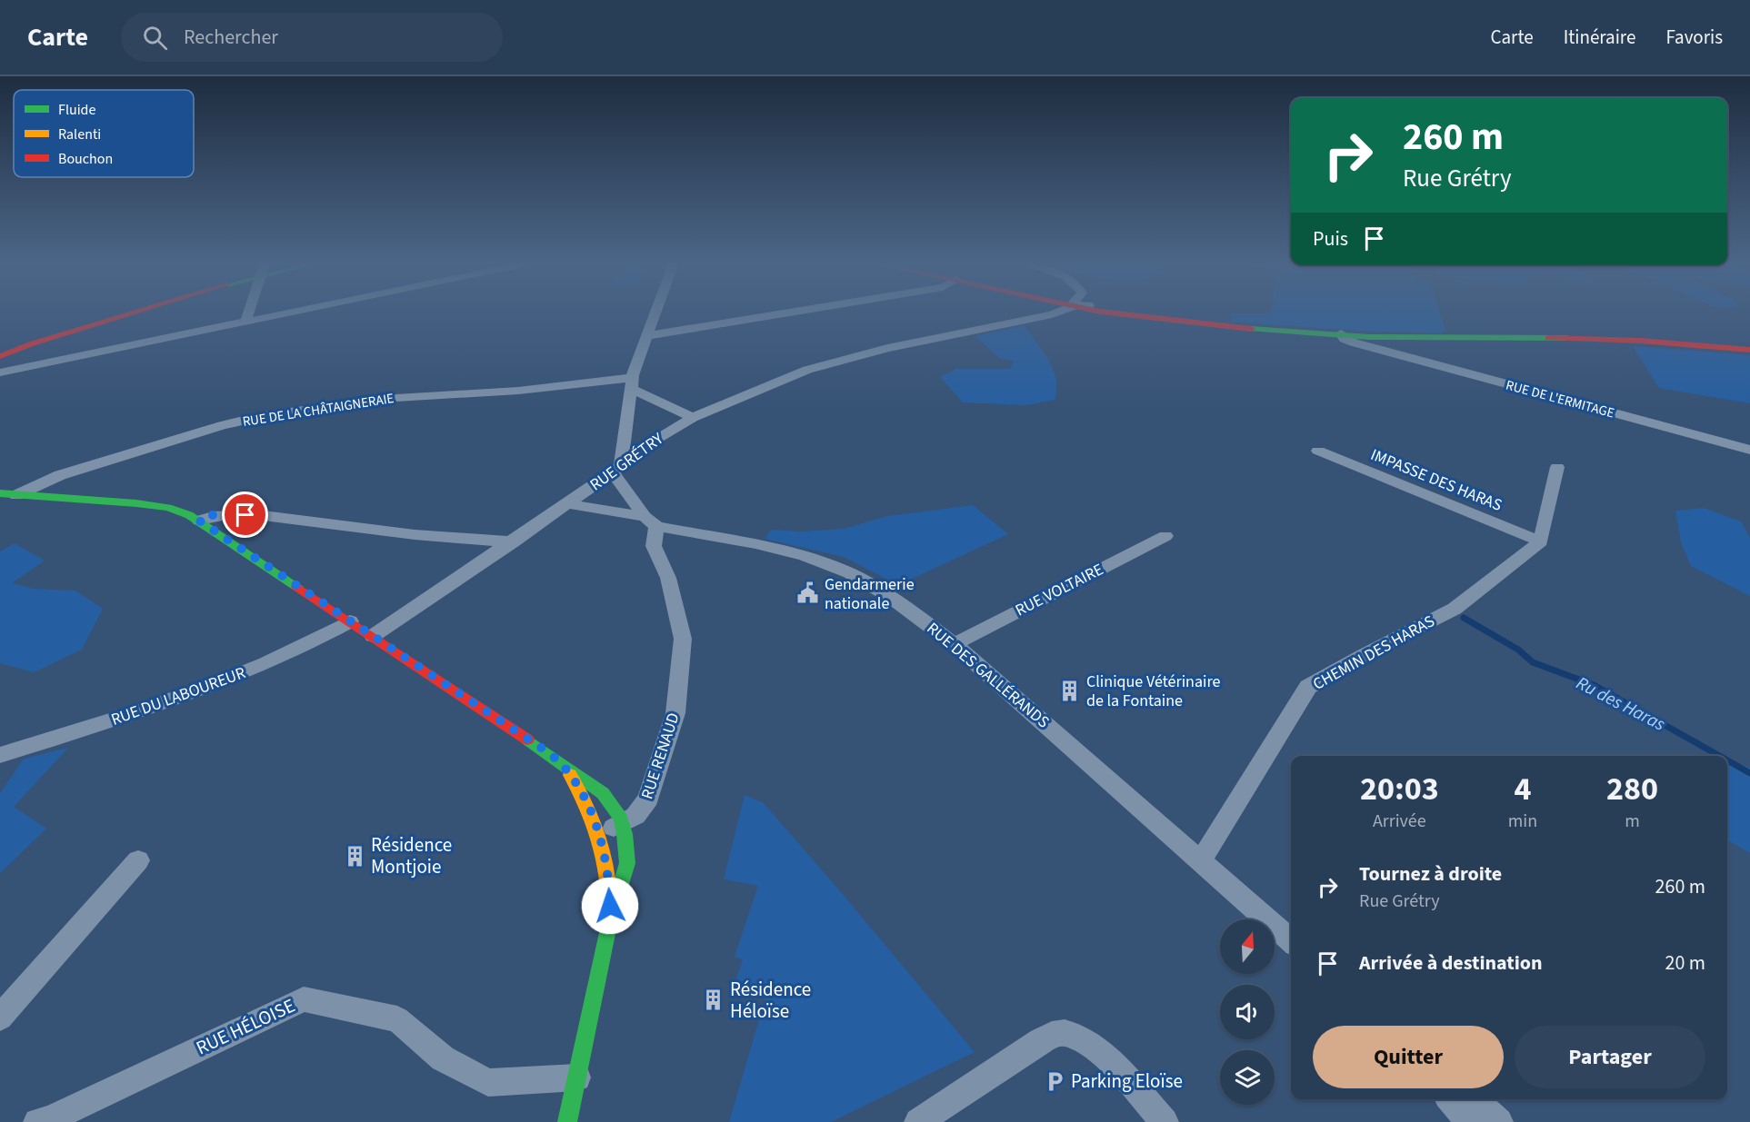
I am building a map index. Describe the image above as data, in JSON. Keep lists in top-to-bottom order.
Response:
{
  "streets": {
    "street": [
      "RUE DE L'ERMITAGE",
      "RUE DE LA CHÂTAIGNERAIE",
      "RUE GRÉTRY",
      "IMPASSE DES HARAS",
      "RUE VOLTAIRE",
      "CHEMIN DES HARAS",
      "RUE DES GALLÉRANDS",
      "RUE DU LABOUREUR",
      "RUE RENAUD",
      "RUE HÉLOISE"
    ]
  },
  "crossings": [
    ["RUE GRÉTRY", "RUE DES GALLÉRANDS"],
    ["IMPASSE DES HARAS", "CHEMIN DES HARAS"],
    ["RUE VOLTAIRE", "RUE DES GALLÉRANDS"],
    ["CHEMIN DES HARAS", "RUE DES GALLÉRANDS"],
    ["RUE DES GALLÉRANDS", "RUE RENAUD"]
  ],
  "water": ["Ru des Haras"],
  "places": {
    "public building": ["Gendarmerie nationale"],
    "building": ["Clinique Vétérinaire de la Fontaine", "Résidence Montjoie", "Résidence Héloïse"],
    "parking": ["Parking Eloïse"]
  },
  "legend": ["Fluide", "Ralenti", "Bouchon"],
  "north": "top",
  "page": {
    "header": "Carte",
    "search": "Rechercher",
    "nav": ["Carte", "Itinéraire", "Favoris"],
    "turn": ["260 m", "Rue Grétry"],
    "then": "Puis",
    "eta": [
      "20:03",
      "Arrivée",
      "4",
      "min",
      "280",
      "m"
    ],
    "list": [
      {
        "name": "Tournez à droite",
        "note": "Rue Grétry",
        "value": "260 m"
      },
      {
        "name": "Arrivée à destination",
        "value": "20 m"
      }
    ],
    "buttons": ["Quitter", "Partager"]
  }
}
